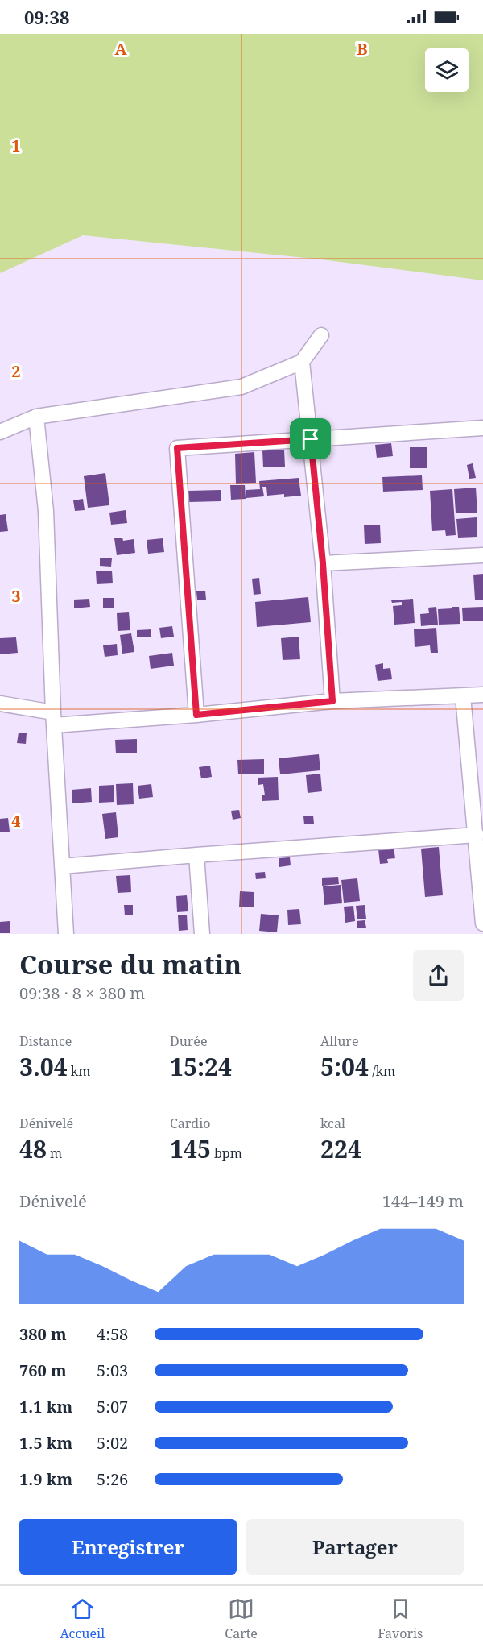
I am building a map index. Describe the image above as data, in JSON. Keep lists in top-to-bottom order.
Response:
{
  "page": {
    "status": "09:38",
    "heading": ["Course du matin", "09:38 · 8 × 380 m"],
    "stats": [
      ["Distance", "3.04 km"],
      ["Durée", "15:24"],
      ["Allure", "5:04 /km"],
      ["Dénivelé", "48 m"],
      ["Cardio", "145 bpm"],
      ["kcal", "224"]
    ],
    "chart": ["Dénivelé", "144–149 m"],
    "list": [
      {
        "name": "380 m",
        "note": "4:58"
      },
      {
        "name": "760 m",
        "note": "5:03"
      },
      {
        "name": "1.1 km",
        "note": "5:07"
      },
      {
        "name": "1.5 km",
        "note": "5:02"
      },
      {
        "name": "1.9 km",
        "note": "5:26"
      }
    ],
    "buttons": ["Enregistrer", "Partager"],
    "tabs": ["Accueil", "Carte", "Favoris"]
  },
  "grid": {
    "columns": ["A", "B"],
    "rows": [
      "1",
      "2",
      "3",
      "4"
    ]
  }
}
